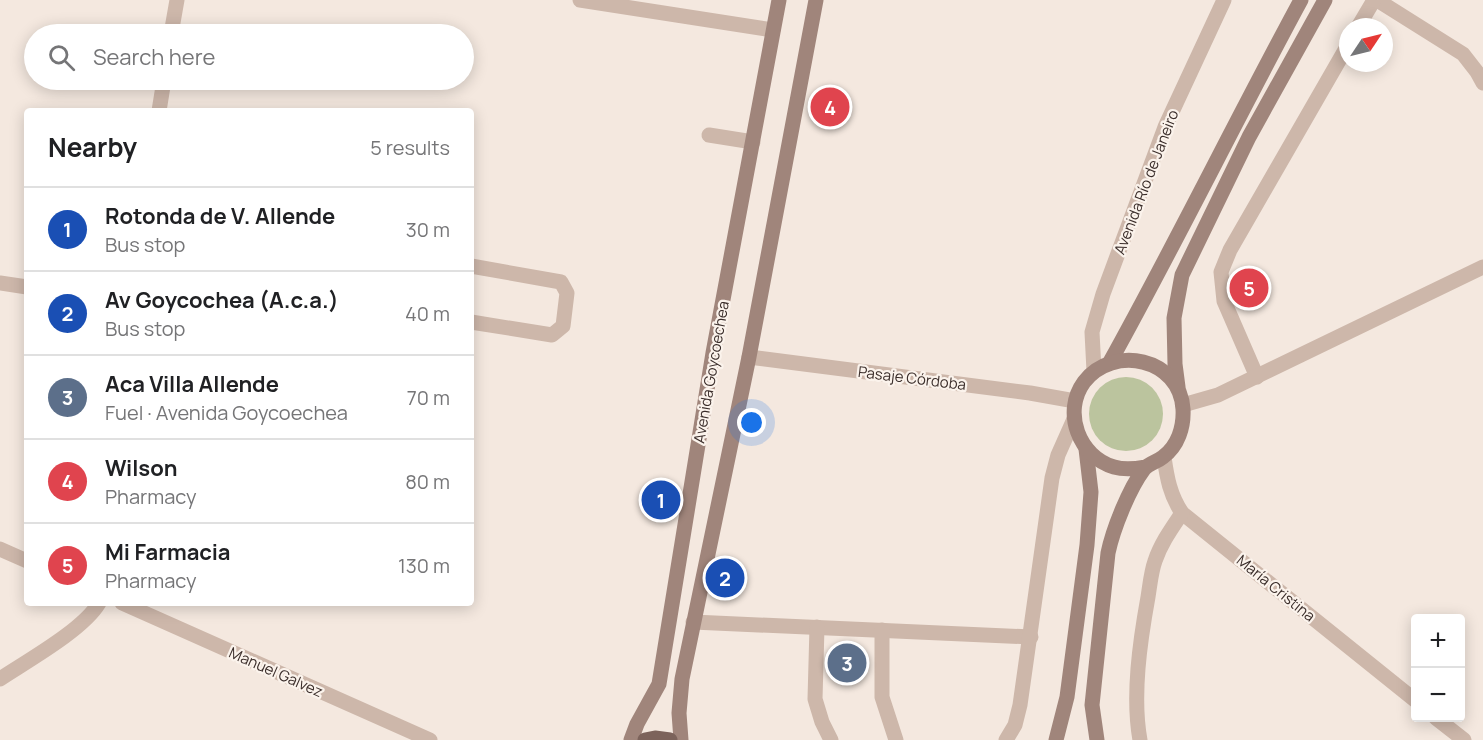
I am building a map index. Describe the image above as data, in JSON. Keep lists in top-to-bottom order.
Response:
{
  "streets": {
    "main road": ["Avenida Goycoechea"],
    "street": [
      "Avenida Río de Janeiro",
      "Pasaje Córdoba",
      "María Cristina",
      "Manuel Galvez"
    ]
  },
  "crossings": [
    ["Avenida Río de Janeiro", "Pasaje Córdoba"],
    ["Avenida Río de Janeiro", "María Cristina"],
    ["Avenida Goycoechea", "Pasaje Córdoba"],
    ["Pasaje Córdoba", "María Cristina"]
  ],
  "north": "top right",
  "page": {
    "search": "Search here",
    "pins": [
      "4",
      "5",
      "1",
      "2",
      "3"
    ],
    "heading": ["Nearby", "5 results"],
    "list": [
      {
        "mark": "1",
        "name": "Rotonda de V. Allende",
        "note": "Bus stop",
        "value": "30 m"
      },
      {
        "mark": "2",
        "name": "Av Goycochea (A.c.a.)",
        "note": "Bus stop",
        "value": "40 m"
      },
      {
        "mark": "3",
        "name": "Aca Villa Allende",
        "note": "Fuel · Avenida Goycoechea",
        "value": "70 m"
      },
      {
        "mark": "4",
        "name": "Wilson",
        "note": "Pharmacy",
        "value": "80 m"
      },
      {
        "mark": "5",
        "name": "Mi Farmacia",
        "note": "Pharmacy",
        "value": "130 m"
      }
    ],
    "map_buttons": ["+", "−"]
  }
}
